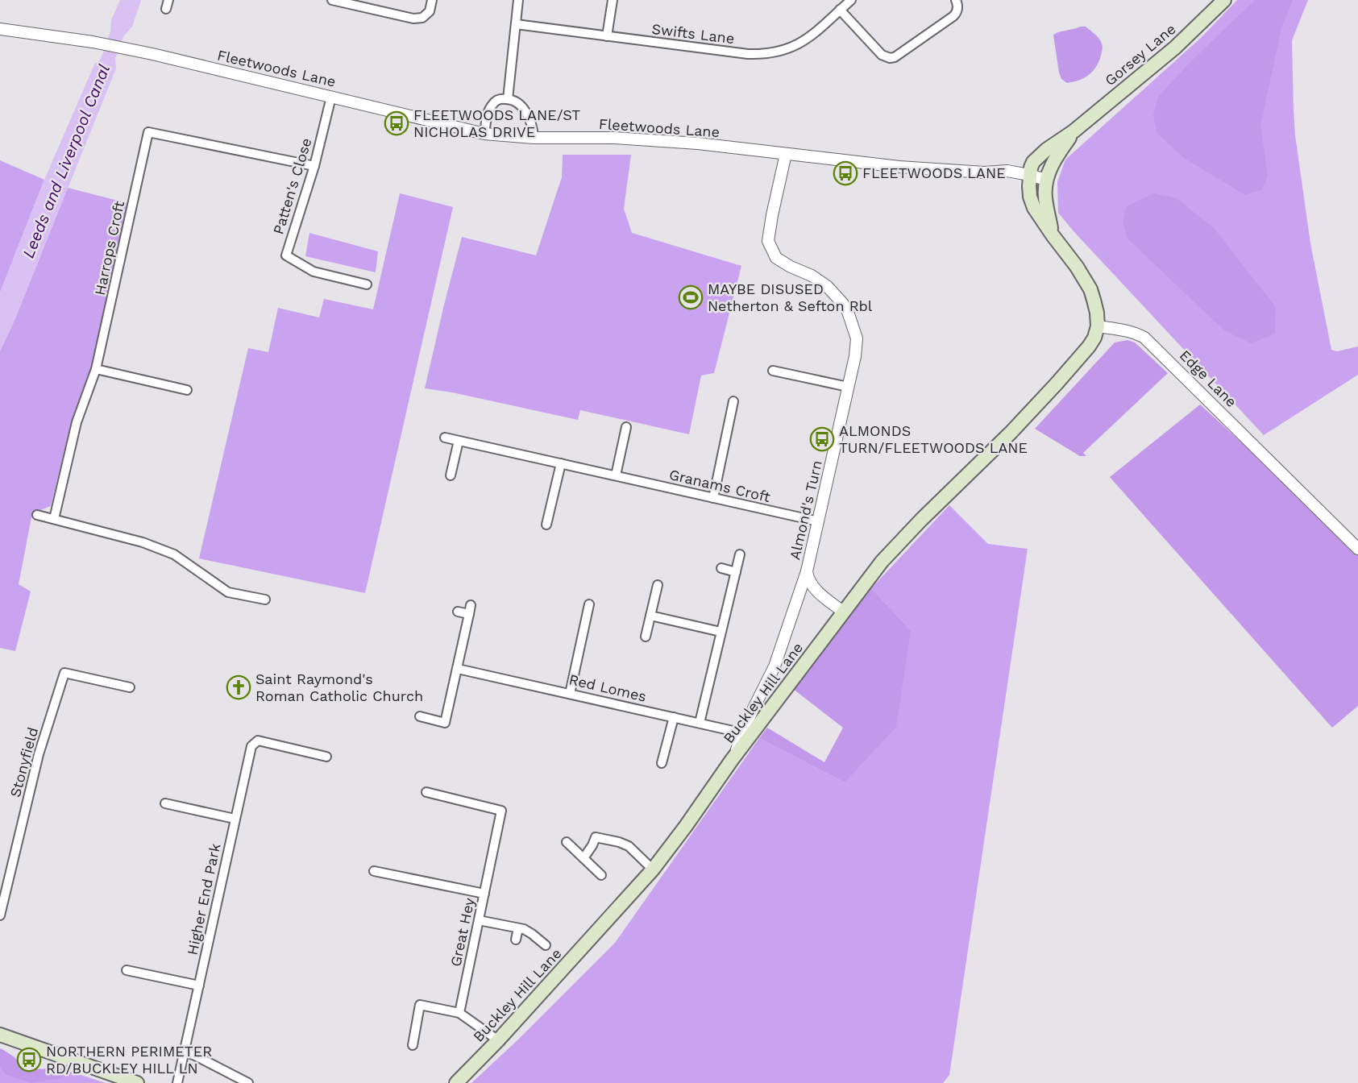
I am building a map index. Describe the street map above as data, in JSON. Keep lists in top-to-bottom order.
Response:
{
  "streets": {
    "main road": ["Gorsey Lane", "Buckley Hill Lane"],
    "street": [
      "Swifts Lane",
      "Fleetwoods Lane",
      "Patten's Close",
      "Harrops Croft",
      "Edge Lane",
      "Granams Croft",
      "Almond's Turn",
      "Red Lomes",
      "Stonyfield",
      "Higher End Park",
      "Great Hey"
    ]
  },
  "crossings": [
    ["Gorsey Lane", "Fleetwoods Lane"],
    ["Fleetwoods Lane", "Patten's Close"],
    ["Fleetwoods Lane", "Almond's Turn"],
    ["Patten's Close", "Harrops Croft"],
    ["Edge Lane", "Buckley Hill Lane"],
    ["Granams Croft", "Almond's Turn"],
    ["Almond's Turn", "Buckley Hill Lane"],
    ["Red Lomes", "Buckley Hill Lane"]
  ],
  "water": ["Leeds and Liverpool Canal"],
  "places": {
    "bus stop": [
      "FLEETWOODS LANE/ST NICHOLAS DRIVE",
      "FLEETWOODS LANE",
      "ALMONDS TURN/FLEETWOODS LANE",
      "NORTHERN PERIMETER RD/BUCKLEY HILL LN"
    ],
    "sports": ["MAYBE DISUSED Netherton & Sefton Rbl"],
    "church": ["Saint Raymond's Roman Catholic Church"]
  }
}
